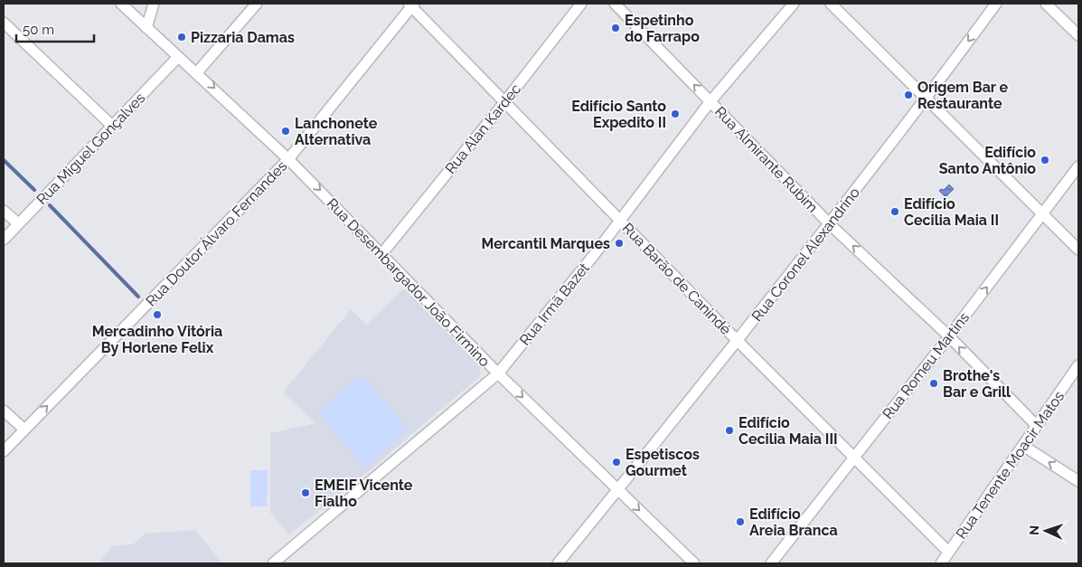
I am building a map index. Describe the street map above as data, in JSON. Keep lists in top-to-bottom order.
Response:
{
  "streets": {
    "street": [
      "Rua Alan Kardec",
      "Rua Miguel Gonçalves",
      "Rua Almirante Rubim",
      "Rua Doutor Álvaro Fernandes",
      "Rua Coronel Alexandrino",
      "Rua Barão de Canindé",
      "Rua Desembargador João Firmino",
      "Rua Irmã Bazet",
      "Rua Romeu Martins",
      "Rua Tenente Moacir Matos"
    ]
  },
  "crossings": [
    ["Rua Alan Kardec", "Rua Barão de Canindé"],
    ["Rua Alan Kardec", "Rua Desembargador João Firmino"],
    ["Rua Miguel Gonçalves", "Rua Desembargador João Firmino"],
    ["Rua Almirante Rubim", "Rua Coronel Alexandrino"],
    ["Rua Almirante Rubim", "Rua Irmã Bazet"],
    ["Rua Almirante Rubim", "Rua Romeu Martins"],
    ["Rua Almirante Rubim", "Rua Tenente Moacir Matos"],
    ["Rua Doutor Álvaro Fernandes", "Rua Barão de Canindé"],
    ["Rua Doutor Álvaro Fernandes", "Rua Desembargador João Firmino"],
    ["Rua Coronel Alexandrino", "Rua Barão de Canindé"],
    ["Rua Coronel Alexandrino", "Rua Desembargador João Firmino"],
    ["Rua Barão de Canindé", "Rua Irmã Bazet"],
    ["Rua Barão de Canindé", "Rua Romeu Martins"],
    ["Rua Barão de Canindé", "Rua Tenente Moacir Matos"],
    ["Rua Desembargador João Firmino", "Rua Irmã Bazet"]
  ],
  "one_way": ["Rua Almirante Rubim", "Rua Doutor Álvaro Fernandes", "Rua Desembargador João Firmino"],
  "places": [
    "Espetinho do Farrapo",
    "Pizzaria Damas",
    "Origem Bar e Restaurante",
    "Edifício Santo Expedito II",
    "Lanchonete Alternativa",
    "Edifício Santo Antônio",
    "Edifício Cecilia Maia II",
    "Mercantil Marques",
    "Mercadinho Vitória By Horlene Felix",
    "Brothe's Bar e Grill",
    "Edifício Cecilia Maia III",
    "Espetiscos Gourmet",
    "EMEIF Vicente Fialho",
    "Edifício Areia Branca"
  ],
  "scale_bar": "50 m",
  "north": "left"
}
